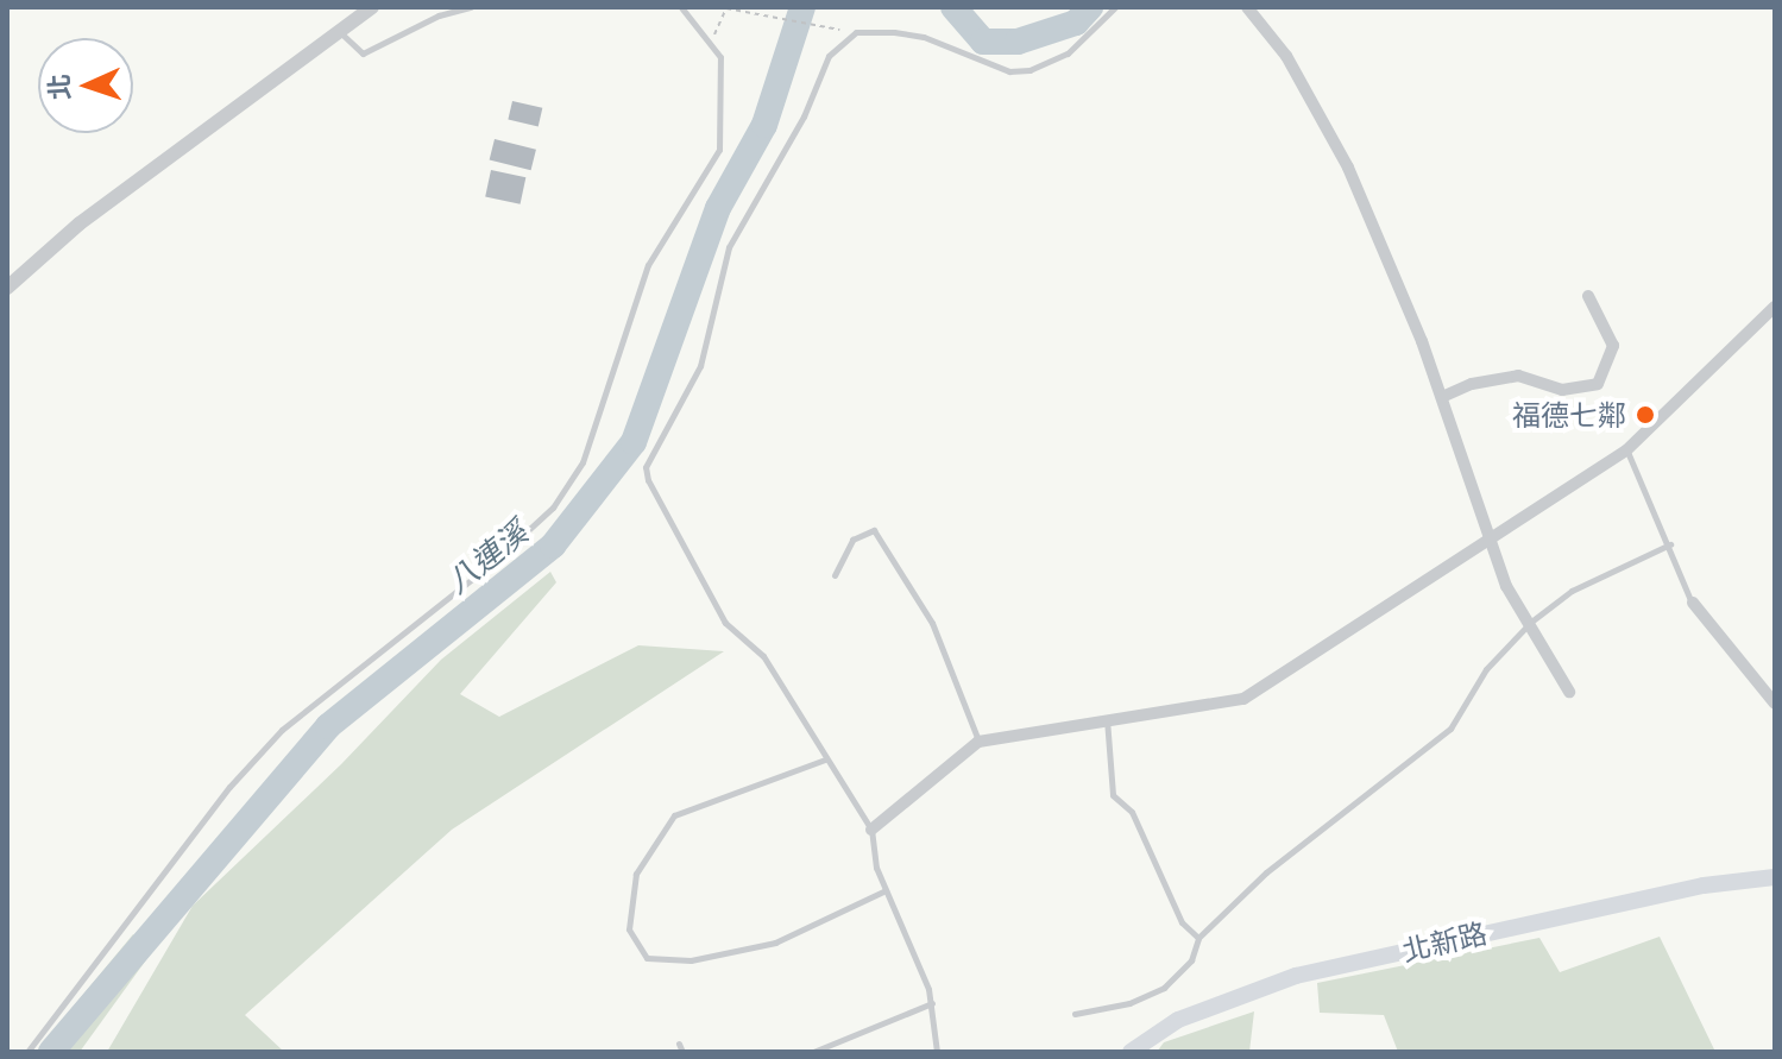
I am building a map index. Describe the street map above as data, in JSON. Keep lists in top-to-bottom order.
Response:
{
  "streets": {
    "main road": ["北新路"]
  },
  "water": ["八連溪"],
  "places": ["福德七鄰"],
  "north": "left"
}
